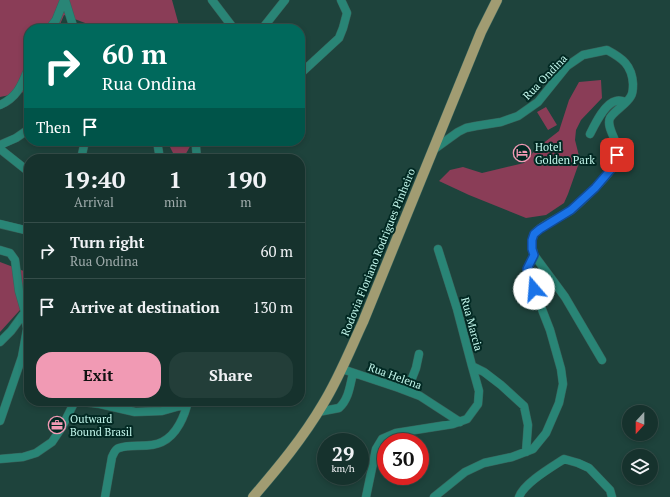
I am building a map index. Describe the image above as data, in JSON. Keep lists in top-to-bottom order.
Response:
{
  "streets": {
    "main road": ["Rodovia Floriano Rodrigues Pinheiro"],
    "street": ["Rua Ondina", "Rua Marcia", "Rua Helena"]
  },
  "crossings": [
    ["Rua Ondina", "Rodovia Floriano Rodrigues Pinheiro"],
    ["Rua Ondina", "Rua Marcia"],
    ["Rodovia Floriano Rodrigues Pinheiro", "Rua Helena"]
  ],
  "places": {
    "hotel": ["Hotel Golden Park"],
    "office": ["Outward Bound Brasil"]
  },
  "north": "bottom",
  "page": {
    "turn": ["60 m", "Rua Ondina"],
    "then": "Then",
    "eta": [
      "19:40",
      "Arrival",
      "1",
      "min",
      "190",
      "m"
    ],
    "list": [
      {
        "name": "Turn right",
        "note": "Rua Ondina",
        "value": "60 m"
      },
      {
        "name": "Arrive at destination",
        "value": "130 m"
      }
    ],
    "buttons": ["Exit", "Share"],
    "speed": "29 km/h",
    "limit": "30"
  }
}
